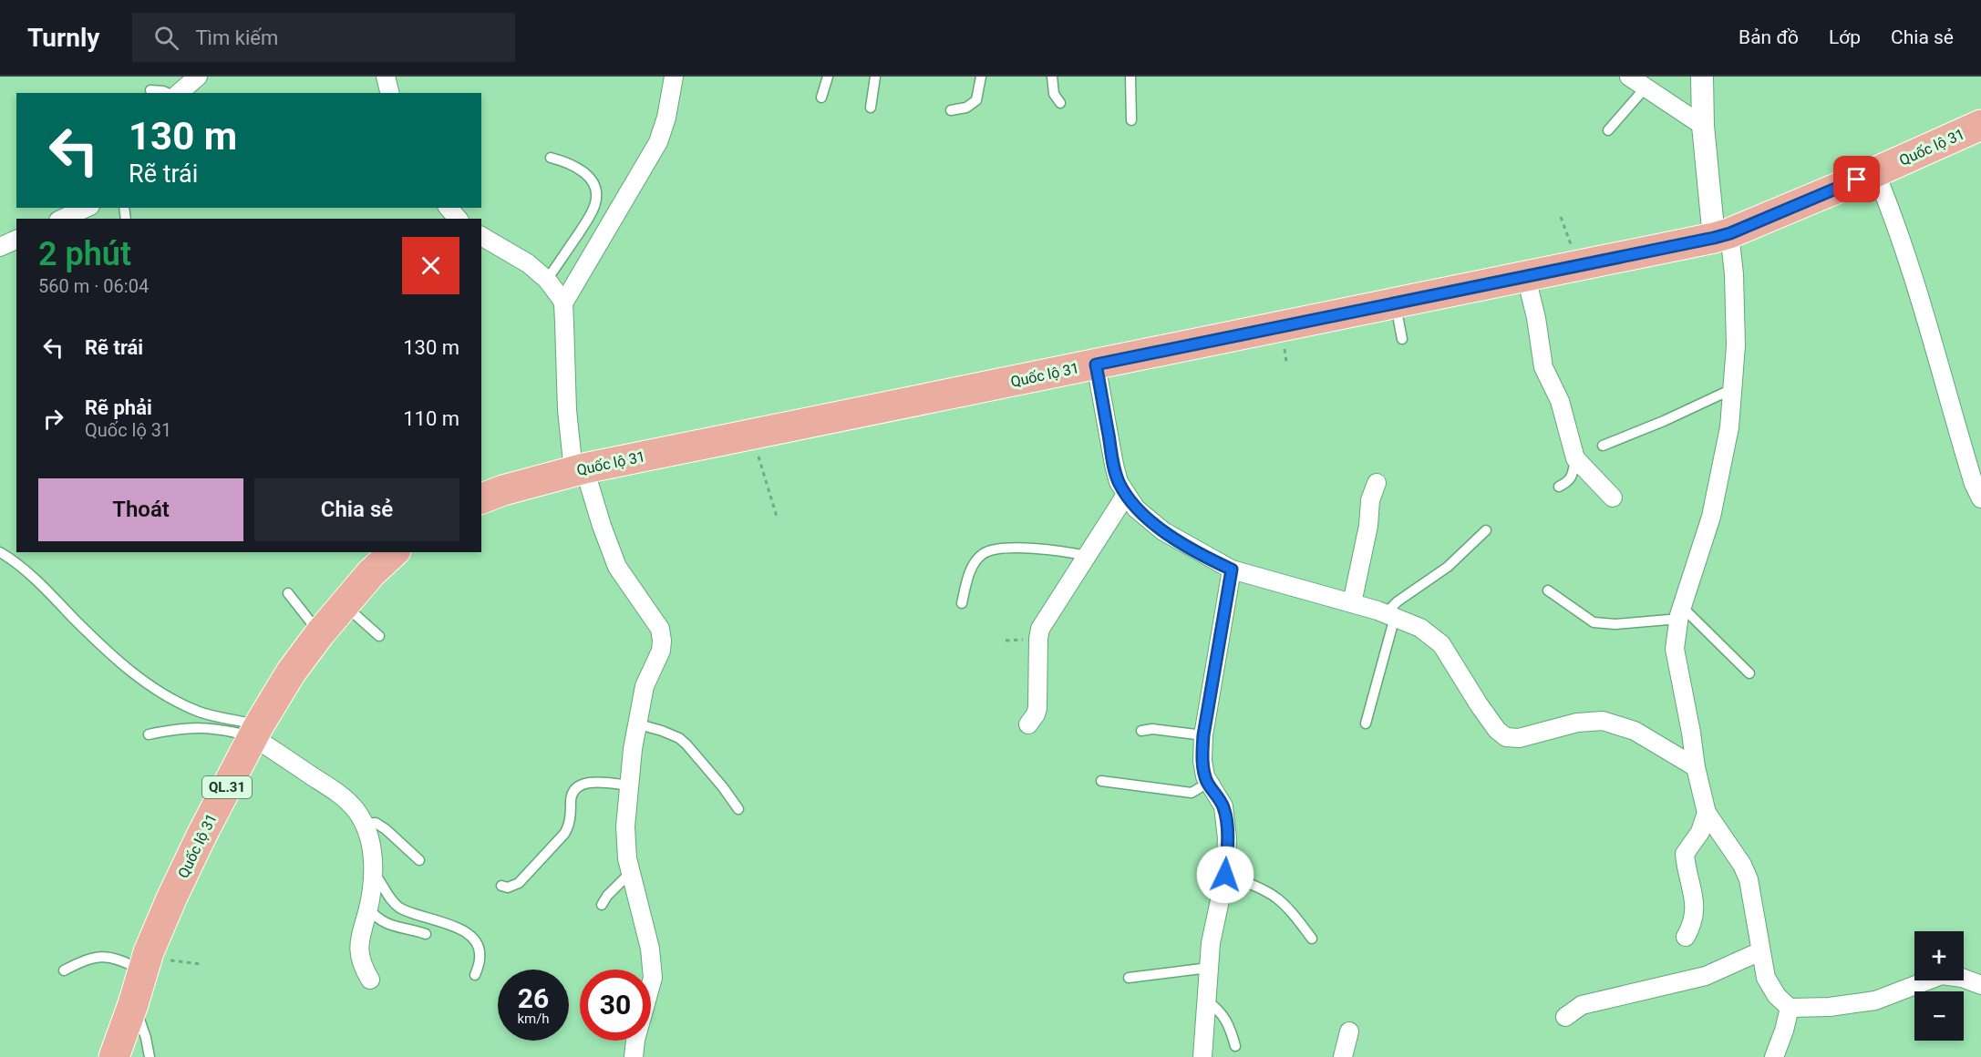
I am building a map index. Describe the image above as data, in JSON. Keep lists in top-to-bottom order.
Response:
{
  "streets": {
    "highway": ["Quốc lộ 31", "QL.31"]
  },
  "page": {
    "header": "Turnly",
    "search": "Tìm kiếm",
    "nav": ["Bản đồ", "Lớp", "Chia sẻ"],
    "turn": ["130 m", "Rẽ trái"],
    "heading": ["2 phút", "560 m · 06:04"],
    "list": [
      {
        "name": "Rẽ trái",
        "value": "130 m"
      },
      {
        "name": "Rẽ phải",
        "note": "Quốc lộ 31",
        "value": "110 m"
      }
    ],
    "buttons": ["Thoát", "Chia sẻ"],
    "map_buttons": ["+", "−"],
    "speed": "26 km/h",
    "limit": "30"
  }
}
